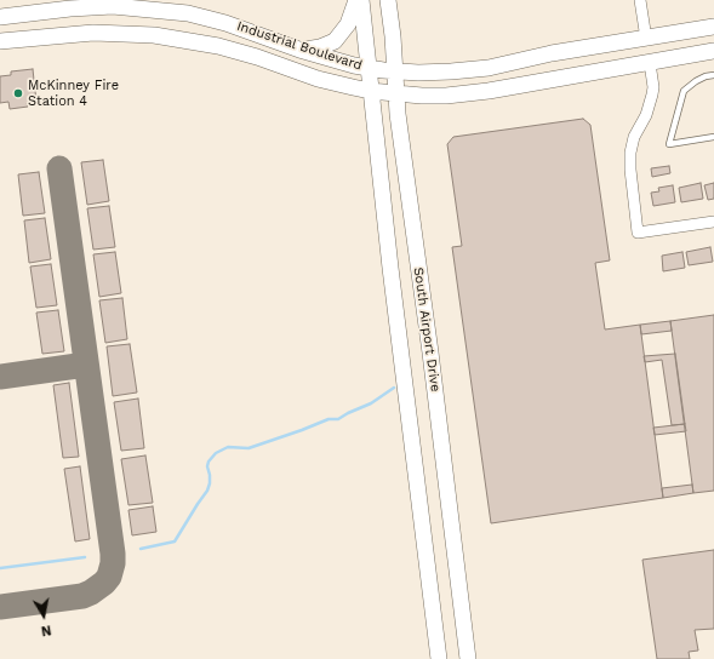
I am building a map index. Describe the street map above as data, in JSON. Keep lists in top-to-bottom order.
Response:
{
  "streets": {
    "main road": ["Industrial Boulevard", "South Airport Drive"]
  },
  "crossings": [
    ["Industrial Boulevard", "South Airport Drive"]
  ],
  "places": ["McKinney Fire Station 4"],
  "north": "bottom"
}
